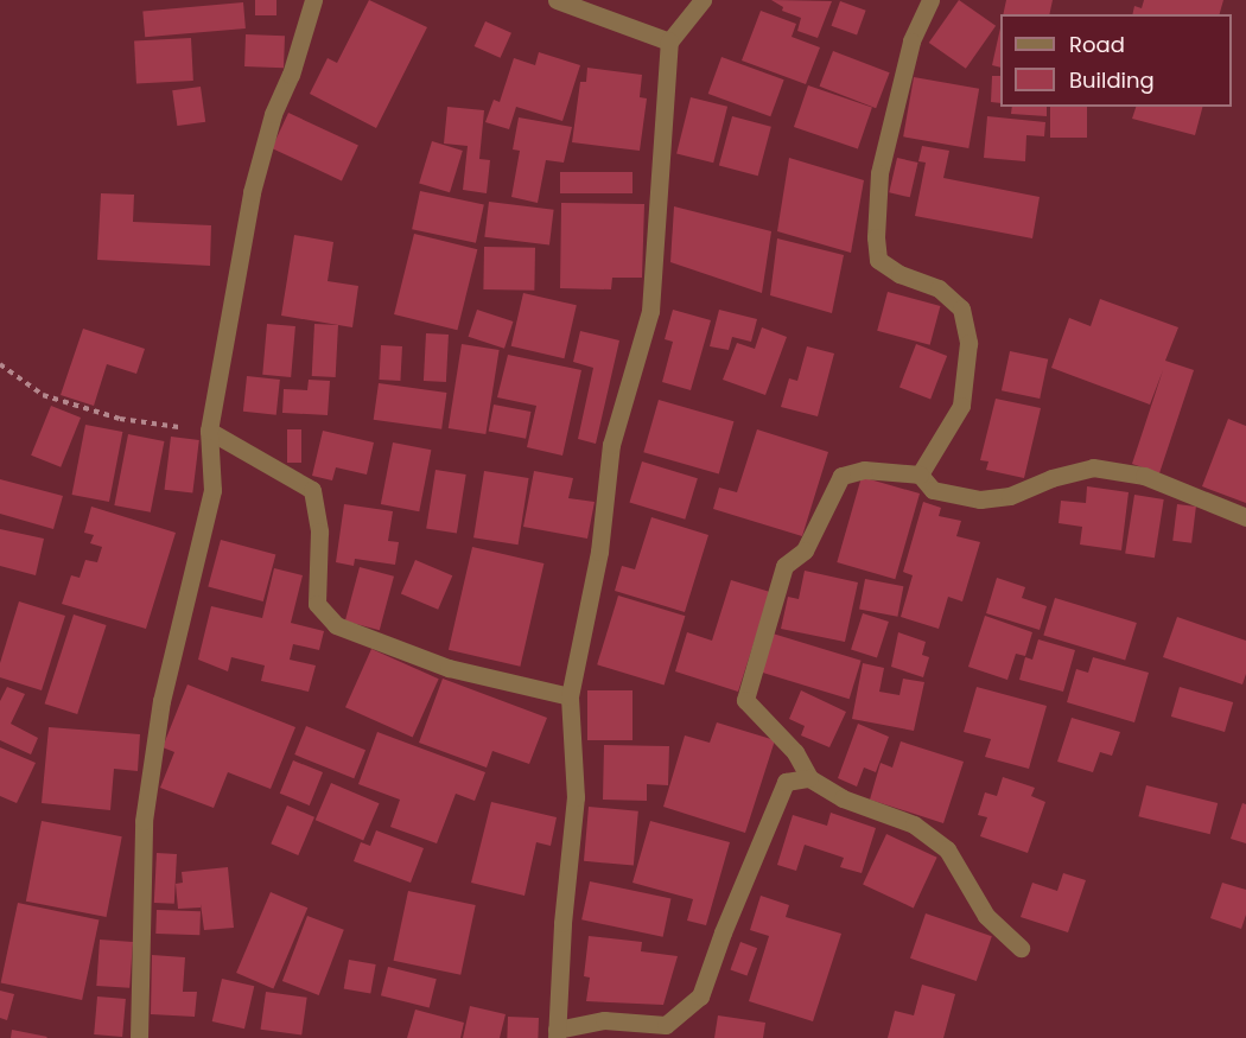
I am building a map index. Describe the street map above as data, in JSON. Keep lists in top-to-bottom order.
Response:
{
  "legend": ["Road", "Building"]
}
